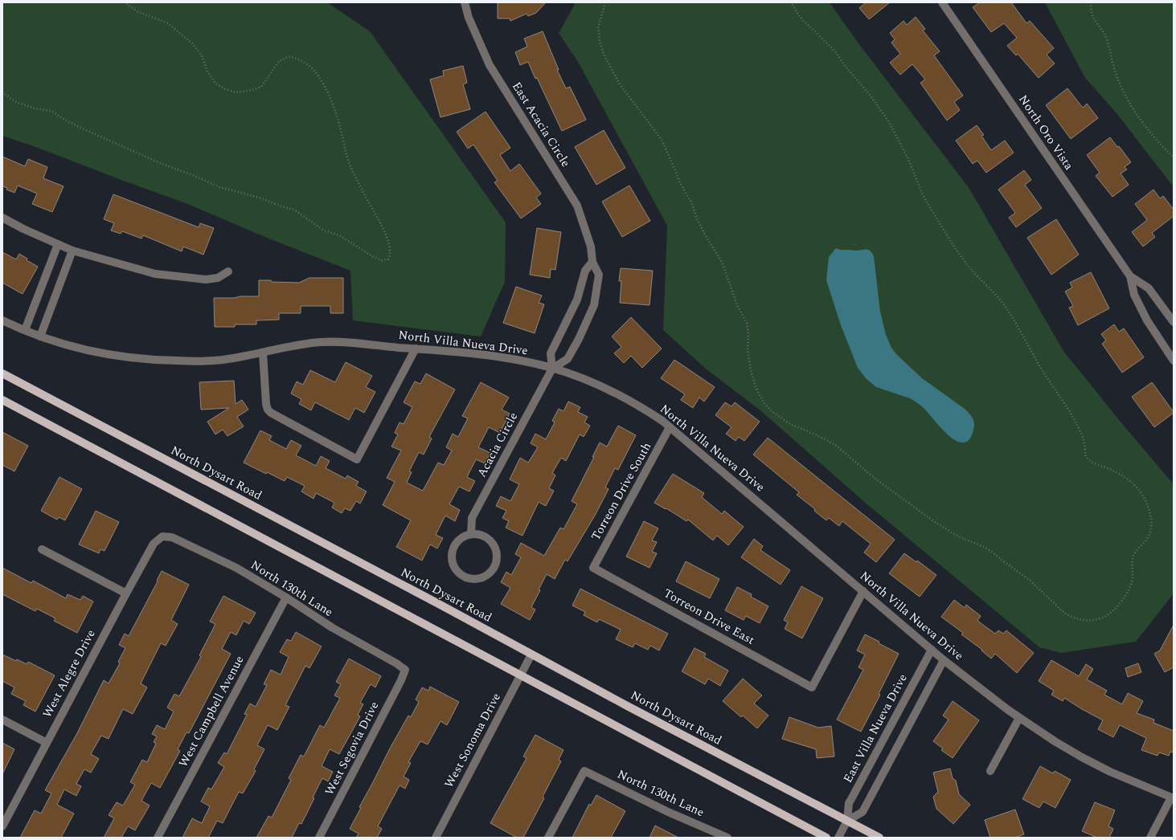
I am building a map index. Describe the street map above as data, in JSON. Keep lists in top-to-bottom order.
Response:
{
  "streets": {
    "main road": ["North Dysart Road"],
    "street": [
      "East Acacia Circle",
      "North Oro Vista",
      "North Villa Nueva Drive",
      "Acacia Circle",
      "Torreon Drive South",
      "North 130th Lane",
      "Torreon Drive East",
      "West Alegre Drive",
      "West Campbell Avenue",
      "East Villa Nueva Drive",
      "West Sonoma Drive",
      "West Segovia Drive"
    ]
  },
  "crossings": [
    ["East Acacia Circle", "North Villa Nueva Drive"],
    ["East Acacia Circle", "Acacia Circle"],
    ["North Villa Nueva Drive", "Acacia Circle"],
    ["North Villa Nueva Drive", "Torreon Drive South"],
    ["North Villa Nueva Drive", "Torreon Drive East"],
    ["North Villa Nueva Drive", "East Villa Nueva Drive"],
    ["North Dysart Road", "East Villa Nueva Drive"],
    ["North Dysart Road", "West Sonoma Drive"],
    ["Torreon Drive South", "Torreon Drive East"],
    ["North 130th Lane", "West Alegre Drive"],
    ["North 130th Lane", "West Campbell Avenue"],
    ["North 130th Lane", "West Segovia Drive"]
  ]
}
